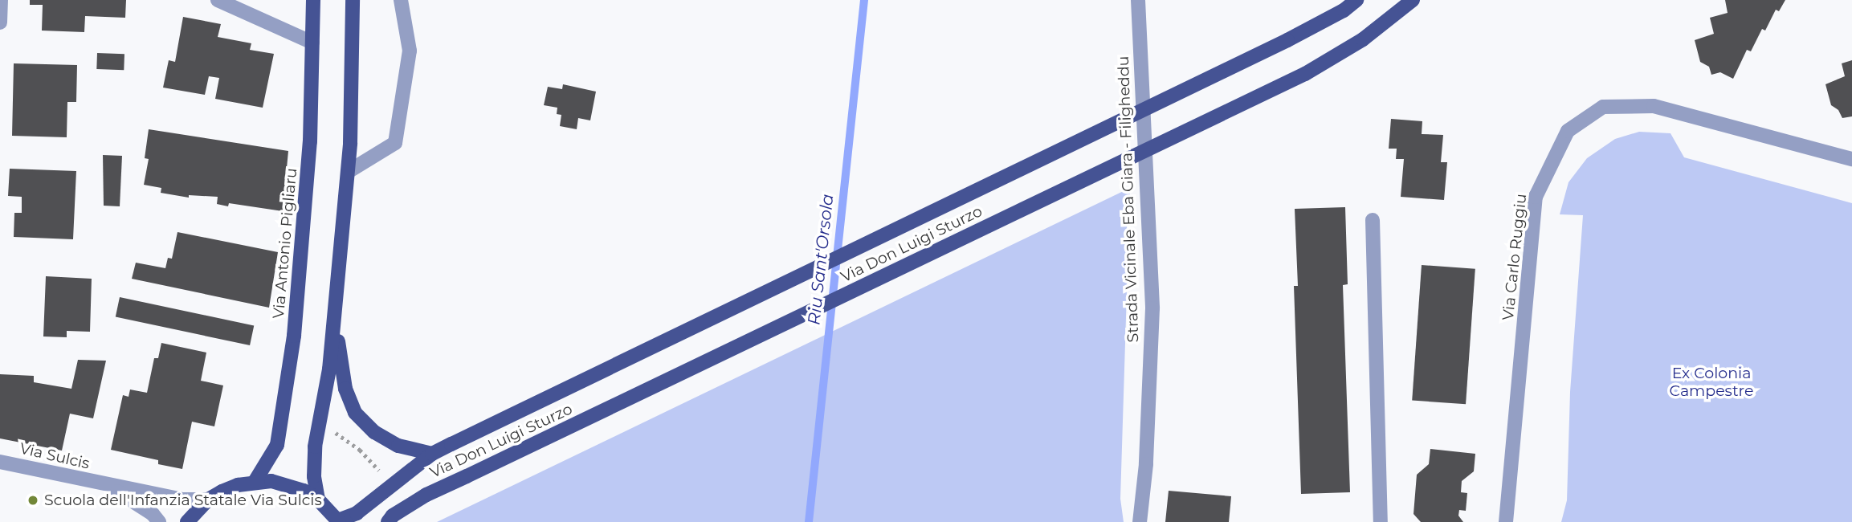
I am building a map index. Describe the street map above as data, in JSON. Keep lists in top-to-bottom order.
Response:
{
  "streets": {
    "main road": ["Via Antonio Pigliaru", "Via Don Luigi Sturzo"],
    "street": ["Strada Vicinale Eba Giara - Filigheddu", "Via Carlo Ruggiu", "Via Sulcis"]
  },
  "water": ["Riu Sant'Orsola"],
  "parks": ["Ex Colonia Campestre"],
  "places": ["Scuola dell'Infanzia Statale Via Sulcis"]
}
